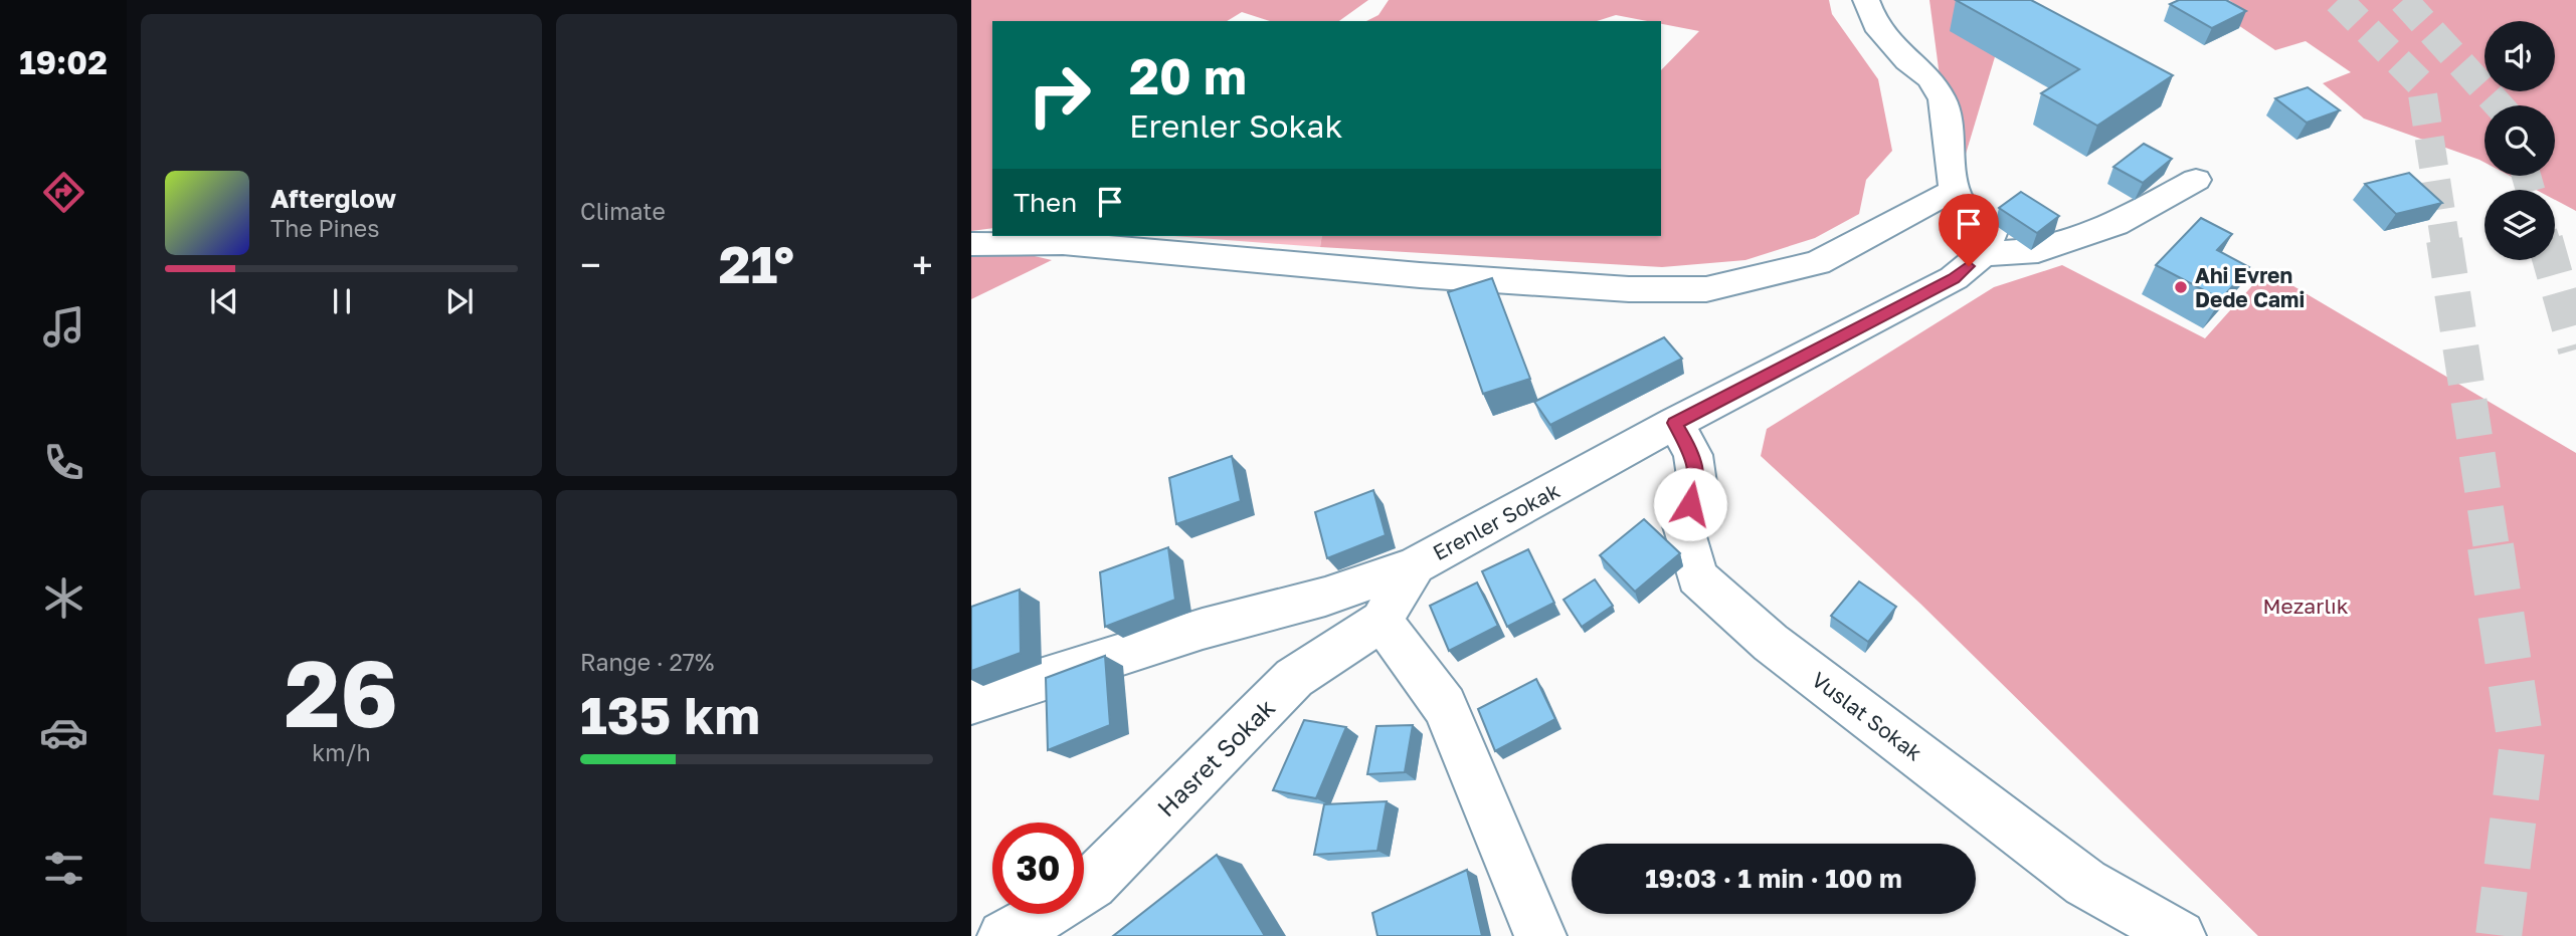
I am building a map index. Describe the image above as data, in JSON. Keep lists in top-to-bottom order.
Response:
{
  "streets": {
    "street": ["Erenler Sokak", "Vuslat Sokak", "Hasret Sokak"]
  },
  "crossings": [
    ["Erenler Sokak", "Vuslat Sokak"],
    ["Erenler Sokak", "Hasret Sokak"]
  ],
  "parks": ["Mezarlık"],
  "places": ["Ahi Evren Dede Cami"],
  "page": {
    "tabs": "19:02",
    "tile": [
      "Climate",
      ["26", "km/h"],
      ["Range · 27%", "135 km"]
    ],
    "turn": ["20 m", "Erenler Sokak"],
    "then": "Then",
    "song": ["Afterglow", "The Pines"],
    "heat": ["−", "21°", "+"],
    "limit": "30",
    "trip": "19:03 · 1 min · 100 m"
  }
}
